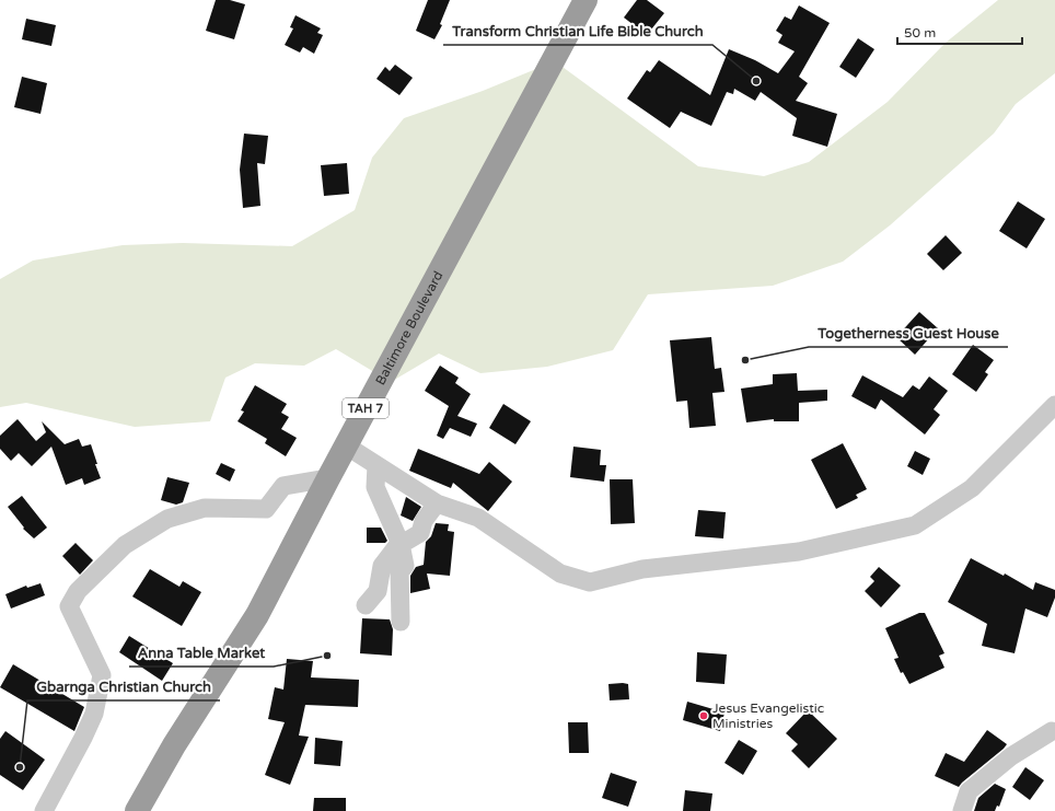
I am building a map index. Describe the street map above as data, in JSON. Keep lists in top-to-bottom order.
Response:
{
  "streets": {
    "highway": ["Baltimore Boulevard", "TAH 7"]
  },
  "places": [
    "Transform Christian Life Bible Church",
    "Togetherness Guest House",
    "Anna Table Market",
    "Jesus Evangelistic Ministries",
    "Gbarnga Christian Church"
  ],
  "scale_bar": "50 m"
}
